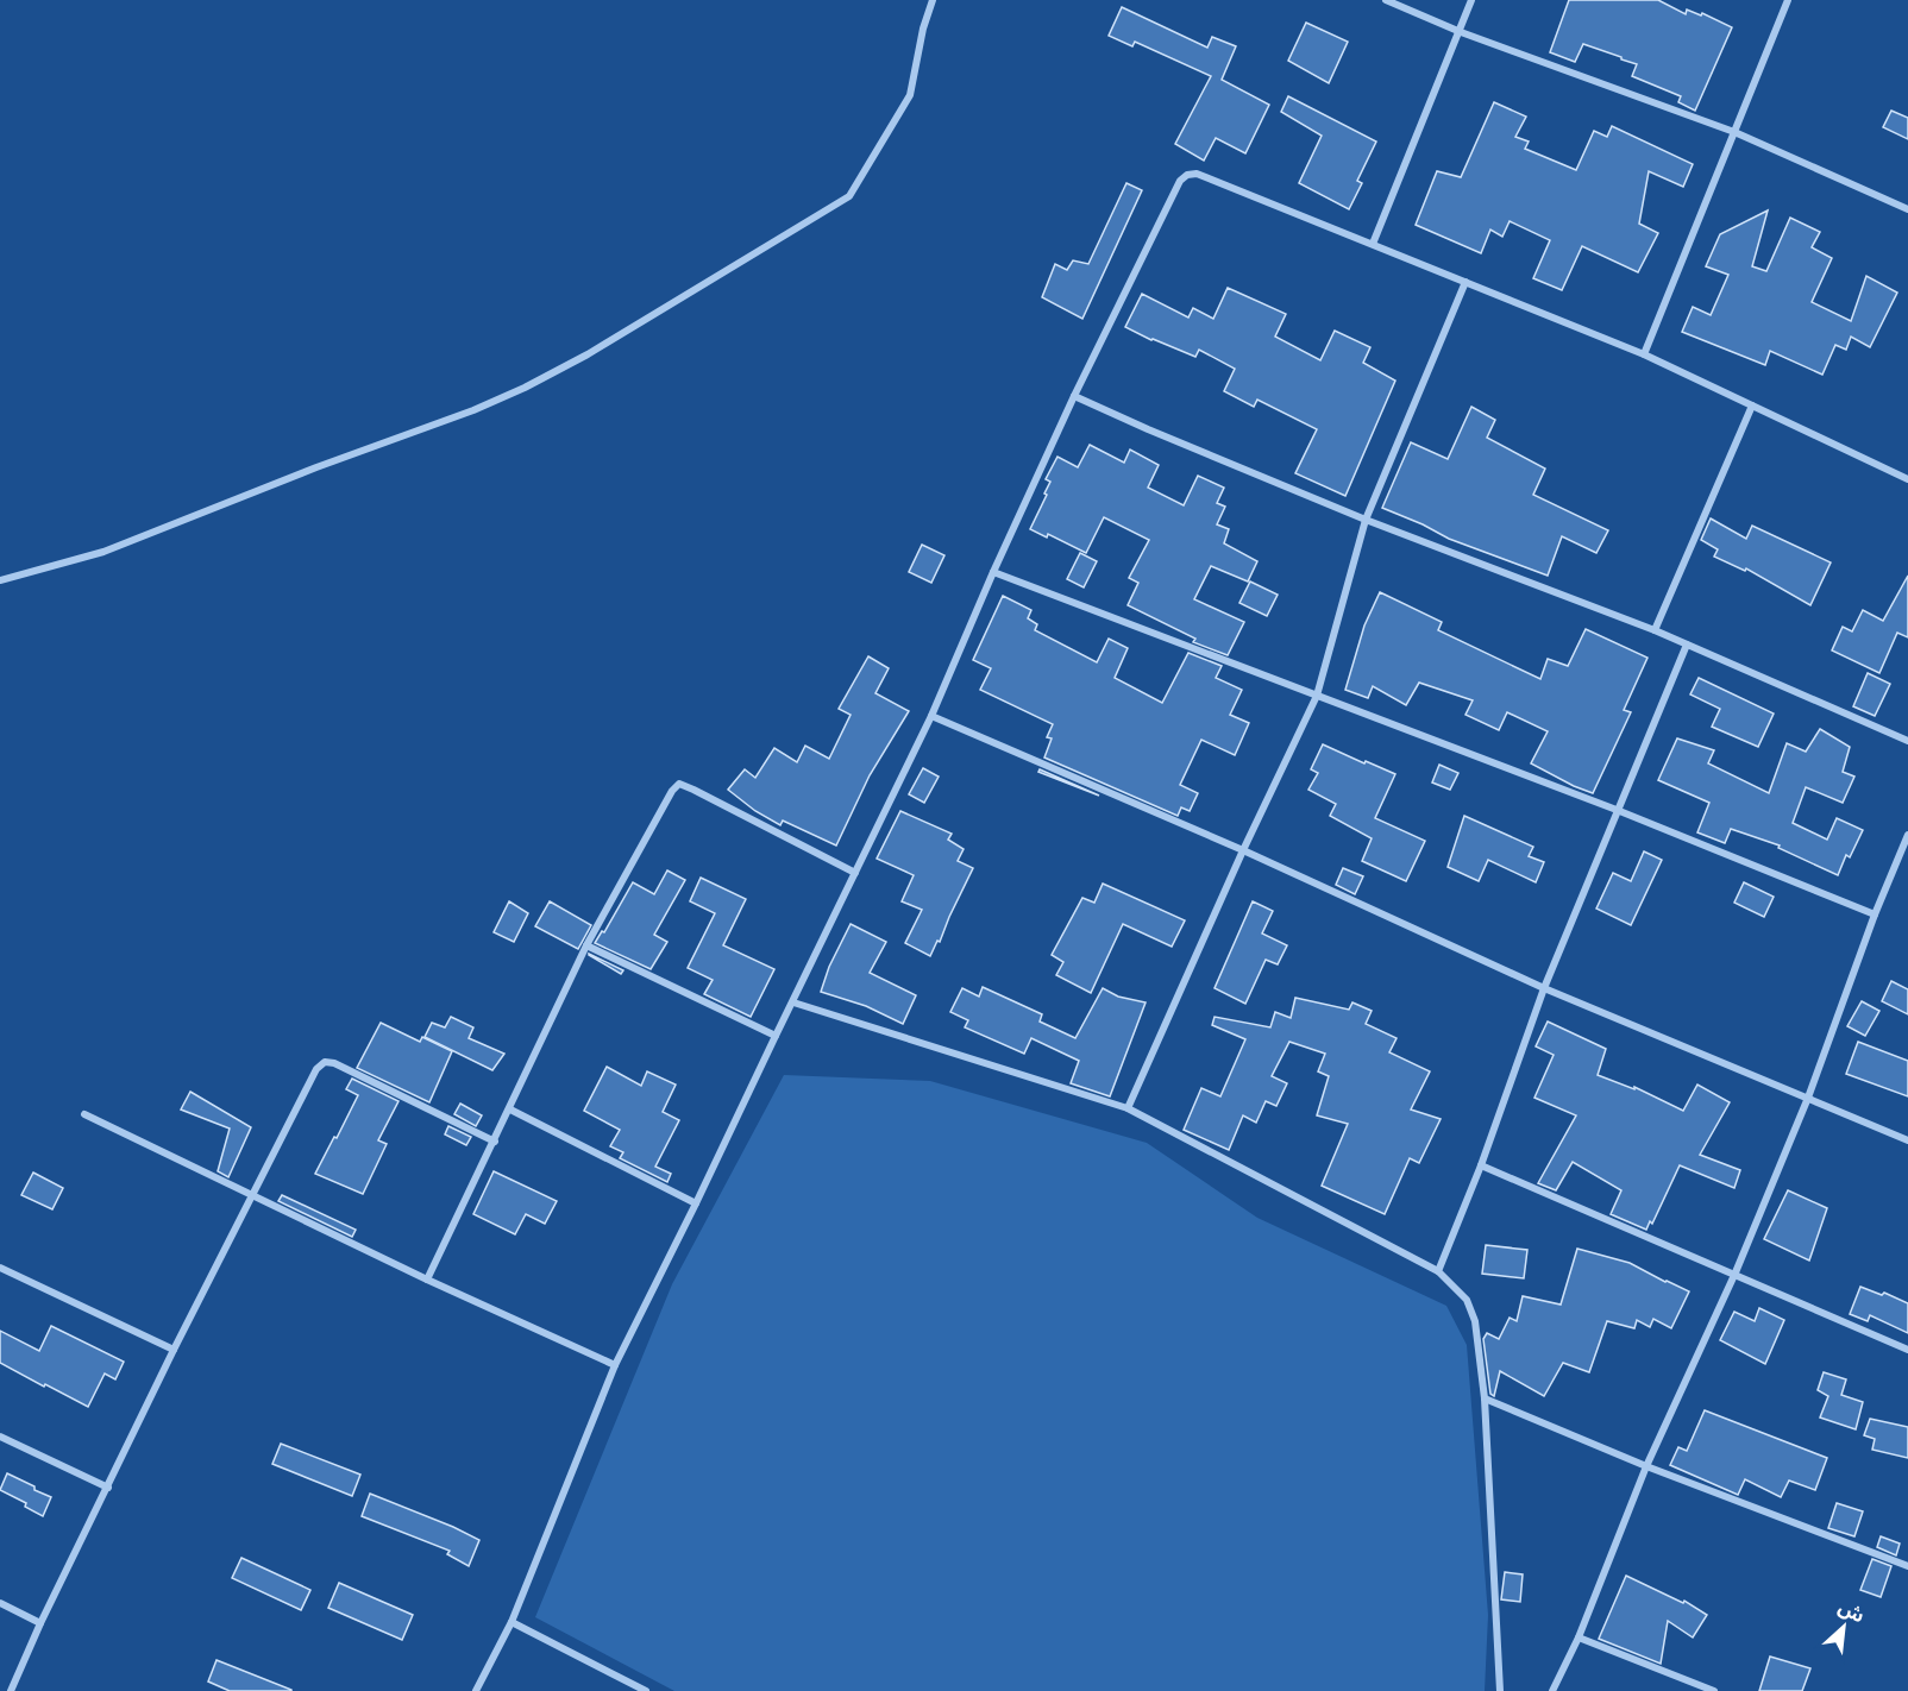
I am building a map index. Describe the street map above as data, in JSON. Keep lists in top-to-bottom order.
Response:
{
  "north": "top right"
}
